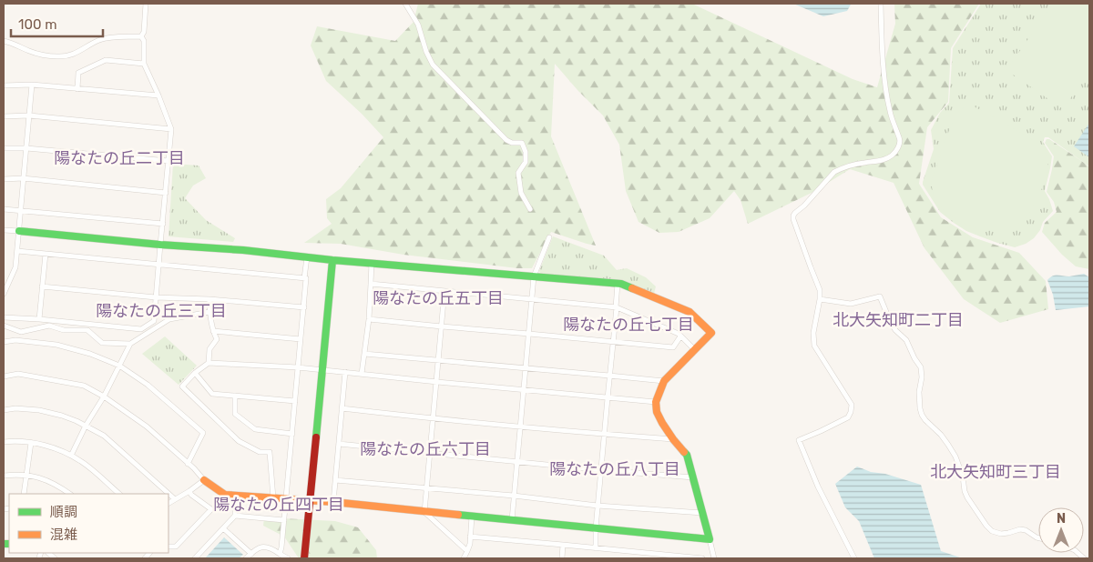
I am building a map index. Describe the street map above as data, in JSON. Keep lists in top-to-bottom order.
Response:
{
  "districts": [
    "陽なたの丘二丁目",
    "陽なたの丘五丁目",
    "陽なたの丘三丁目",
    "北大矢知町二丁目",
    "陽なたの丘七丁目",
    "陽なたの丘六丁目",
    "陽なたの丘八丁目",
    "北大矢知町三丁目",
    "陽なたの丘四丁目"
  ],
  "legend": ["順調", "混雑"],
  "scale_bar": "100 m",
  "north": "top"
}
